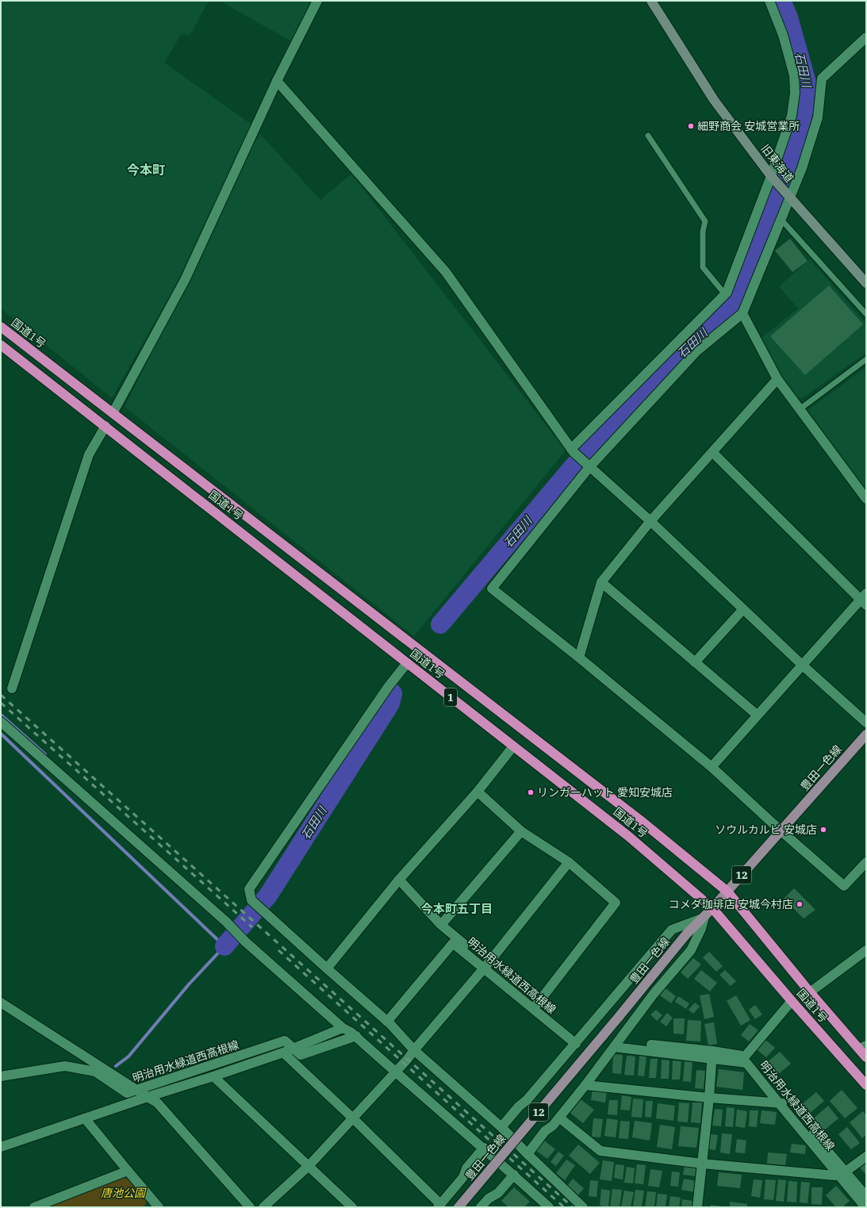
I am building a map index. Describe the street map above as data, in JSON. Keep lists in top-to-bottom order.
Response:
{
  "streets": {
    "highway": ["国道1号", "1"],
    "main road": ["豊田一色線", "12"],
    "street": ["旧東海道", "明治用水緑道西高根線"]
  },
  "crossings": [
    ["国道1号", "豊田一色線"]
  ],
  "districts": ["今本町", "今本町五丁目"],
  "water": ["石田川"],
  "parks": ["唐池公園"],
  "places": [
    "細野商会 安城営業所",
    "リンガーハット 愛知安城店",
    "ソウルカルビ 安城店",
    "コメダ珈琲店 安城今村店"
  ]
}
